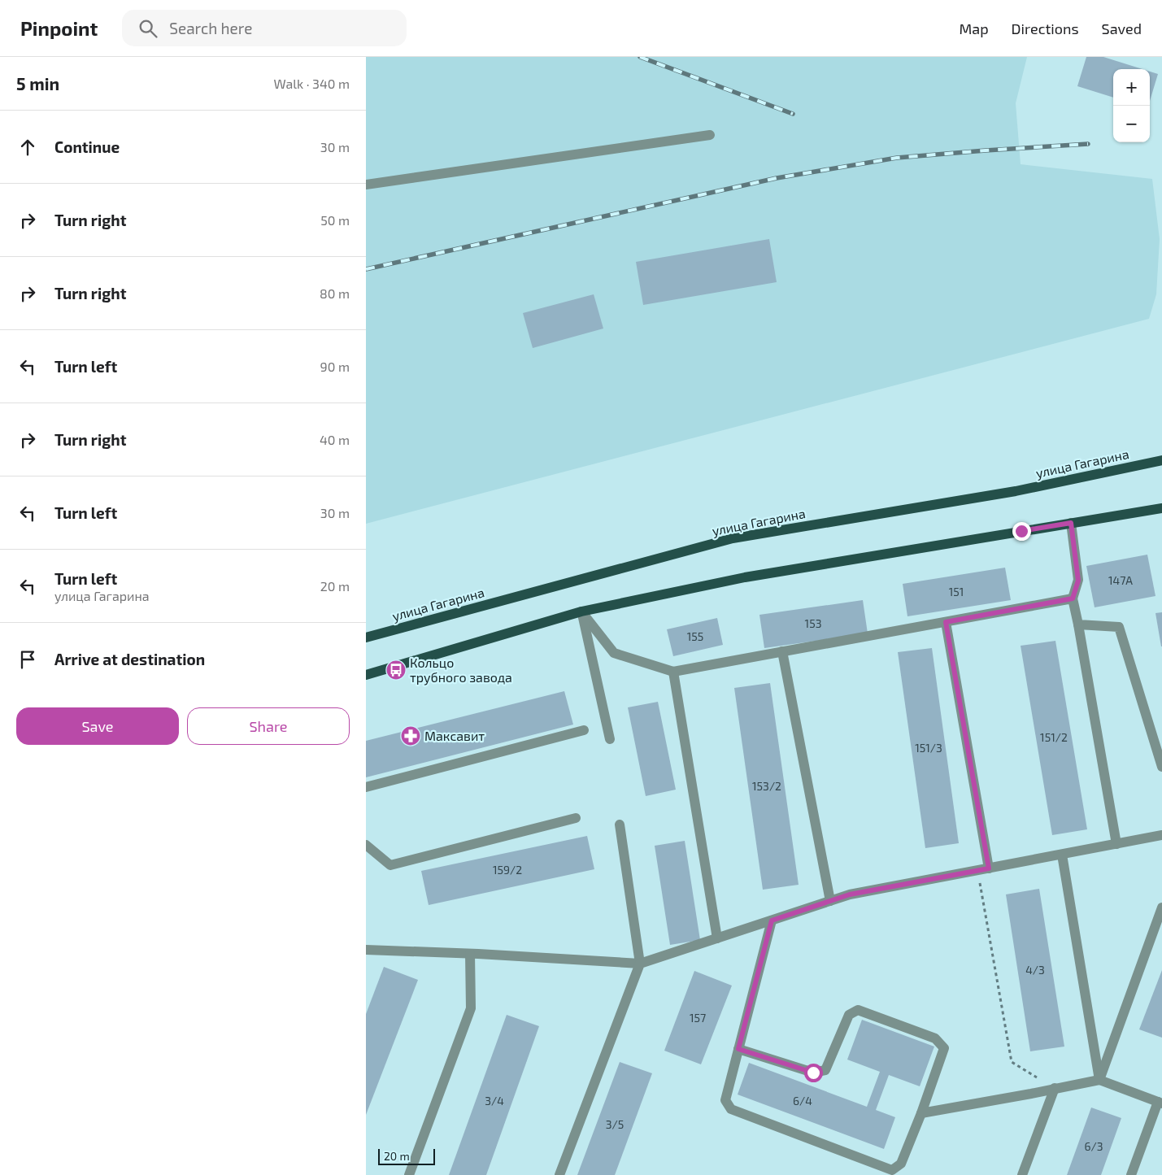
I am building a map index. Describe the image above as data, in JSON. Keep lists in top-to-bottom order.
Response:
{
  "streets": {
    "main road": ["улица Гагарина"]
  },
  "places": {
    "bus stop": ["Кольцо трубного завода"],
    "pharmacy": ["Максавит"]
  },
  "house_numbers": [
    "147А",
    "151",
    "153",
    "155",
    "151/2",
    "151/3",
    "153/2",
    "159/2",
    "4/3",
    "157",
    "3/4",
    "6/4",
    "3/5",
    "6/3"
  ],
  "scale_bar": "20 m",
  "page": {
    "header": "Pinpoint",
    "search": "Search here",
    "nav": ["Map", "Directions", "Saved"],
    "heading": ["5 min", "Walk · 340 m"],
    "map_buttons": ["+", "−"],
    "list": [
      ["Continue", "30 m"],
      ["Turn right", "50 m"],
      ["Turn right", "80 m"],
      ["Turn left", "90 m"],
      ["Turn right", "40 m"],
      ["Turn left", "30 m"],
      ["Turn left", "улица Гагарина", "20 m"],
      "Arrive at destination"
    ],
    "buttons": ["Save", "Share"],
    "scale": "20 m"
  }
}
